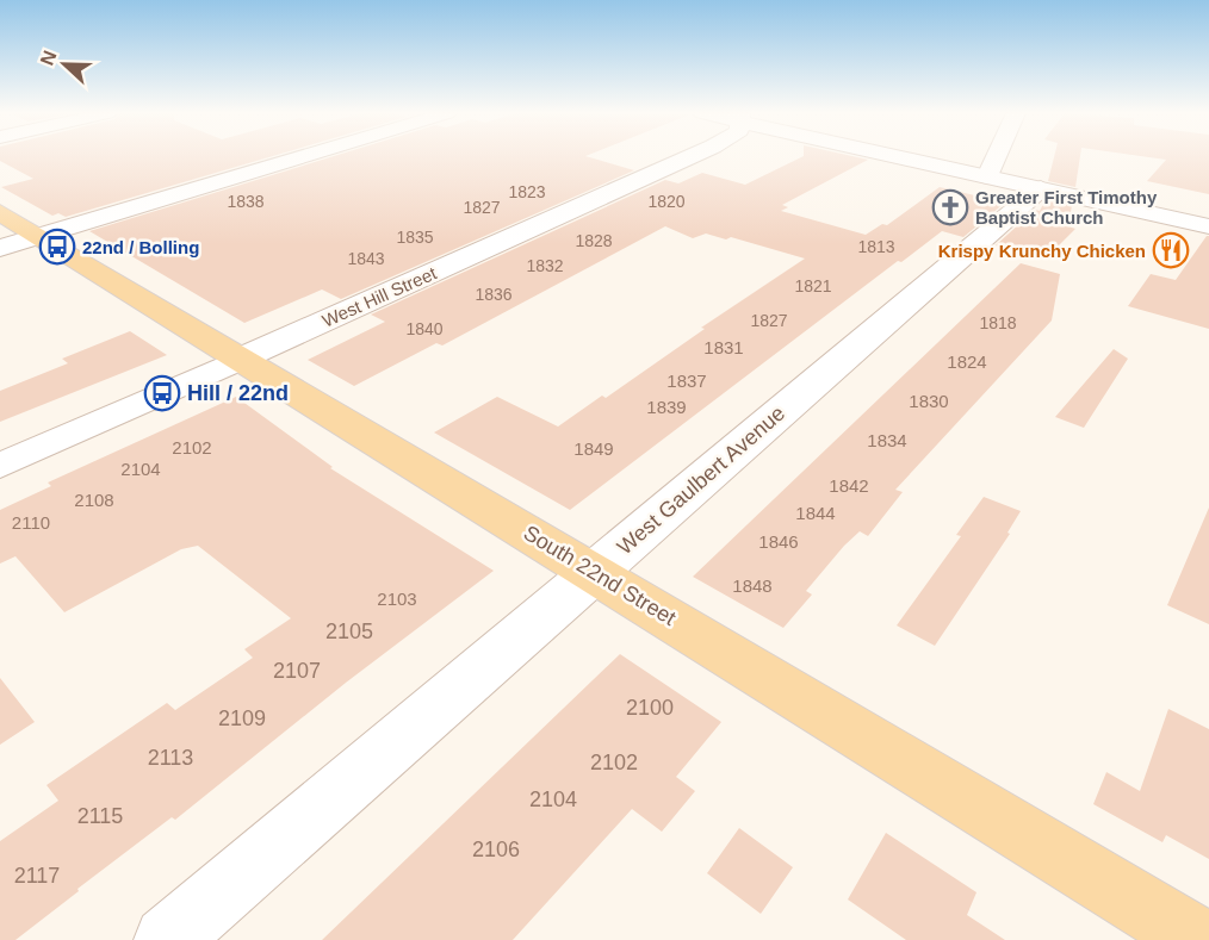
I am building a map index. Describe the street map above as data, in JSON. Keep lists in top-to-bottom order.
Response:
{
  "streets": {
    "main road": ["South 22nd Street"],
    "street": ["West Hill Street", "West Gaulbert Avenue"]
  },
  "crossings": [
    ["West Hill Street", "South 22nd Street"],
    ["West Gaulbert Avenue", "South 22nd Street"]
  ],
  "places": {
    "church": ["Greater First Timothy Baptist Church"],
    "bus stop": ["22nd / Bolling", "Hill / 22nd"],
    "restaurant": ["Krispy Krunchy Chicken"]
  },
  "house_numbers": [
    "1823",
    "1838",
    "1820",
    "1827",
    "1835",
    "1828",
    "1813",
    "1843",
    "1832",
    "1821",
    "1836",
    "1827",
    "1818",
    "1840",
    "1831",
    "1824",
    "1837",
    "1830",
    "1839",
    "1834",
    "2102",
    "1849",
    "2104",
    "1842",
    "2108",
    "1844",
    "2110",
    "1846",
    "1848",
    "2103",
    "2105",
    "2107",
    "2100",
    "2109",
    "2113",
    "2102",
    "2104",
    "2115",
    "2106",
    "2117"
  ],
  "north": "left"
}
